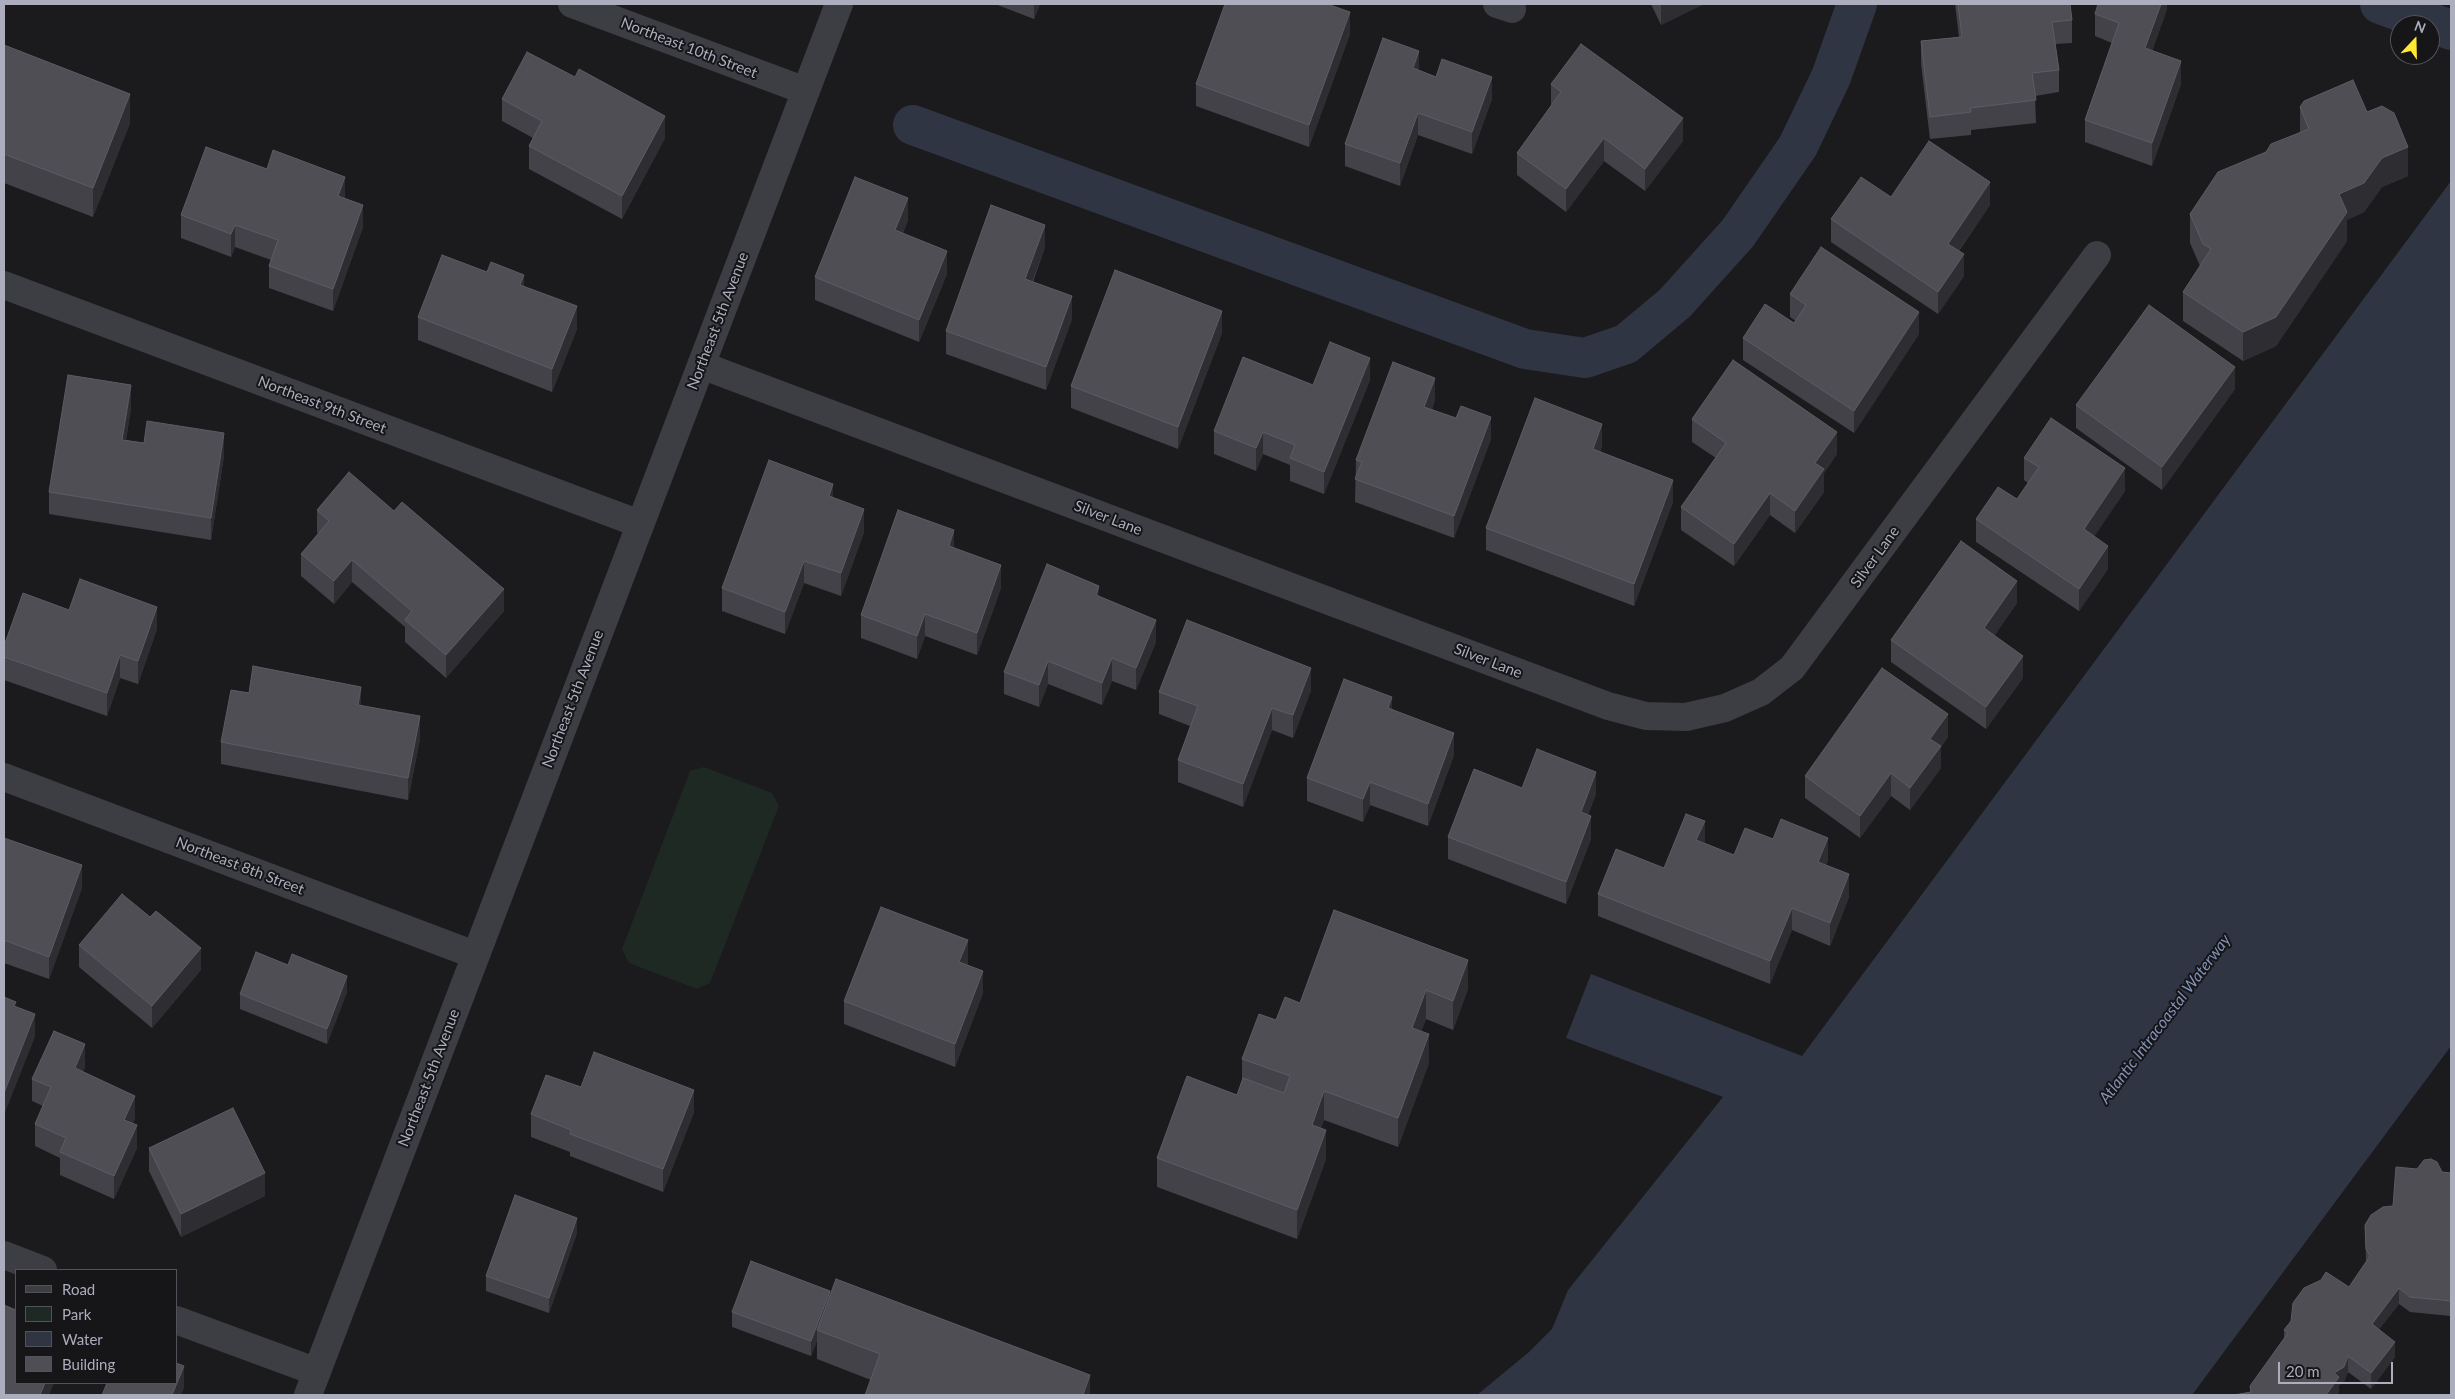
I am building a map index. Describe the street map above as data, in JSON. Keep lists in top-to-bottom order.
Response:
{
  "streets": {
    "street": [
      "Northeast 10th Street",
      "Northeast 5th Avenue",
      "Northeast 9th Street",
      "Silver Lane",
      "Northeast 8th Street"
    ]
  },
  "crossings": [
    ["Northeast 10th Street", "Northeast 5th Avenue"],
    ["Northeast 5th Avenue", "Northeast 9th Street"],
    ["Northeast 5th Avenue", "Silver Lane"],
    ["Northeast 5th Avenue", "Northeast 8th Street"]
  ],
  "water": ["Atlantic Intracoastal Waterway"],
  "legend": [
    "Road",
    "Park",
    "Water",
    "Building"
  ],
  "scale_bar": "20 m",
  "north": "top"
}
